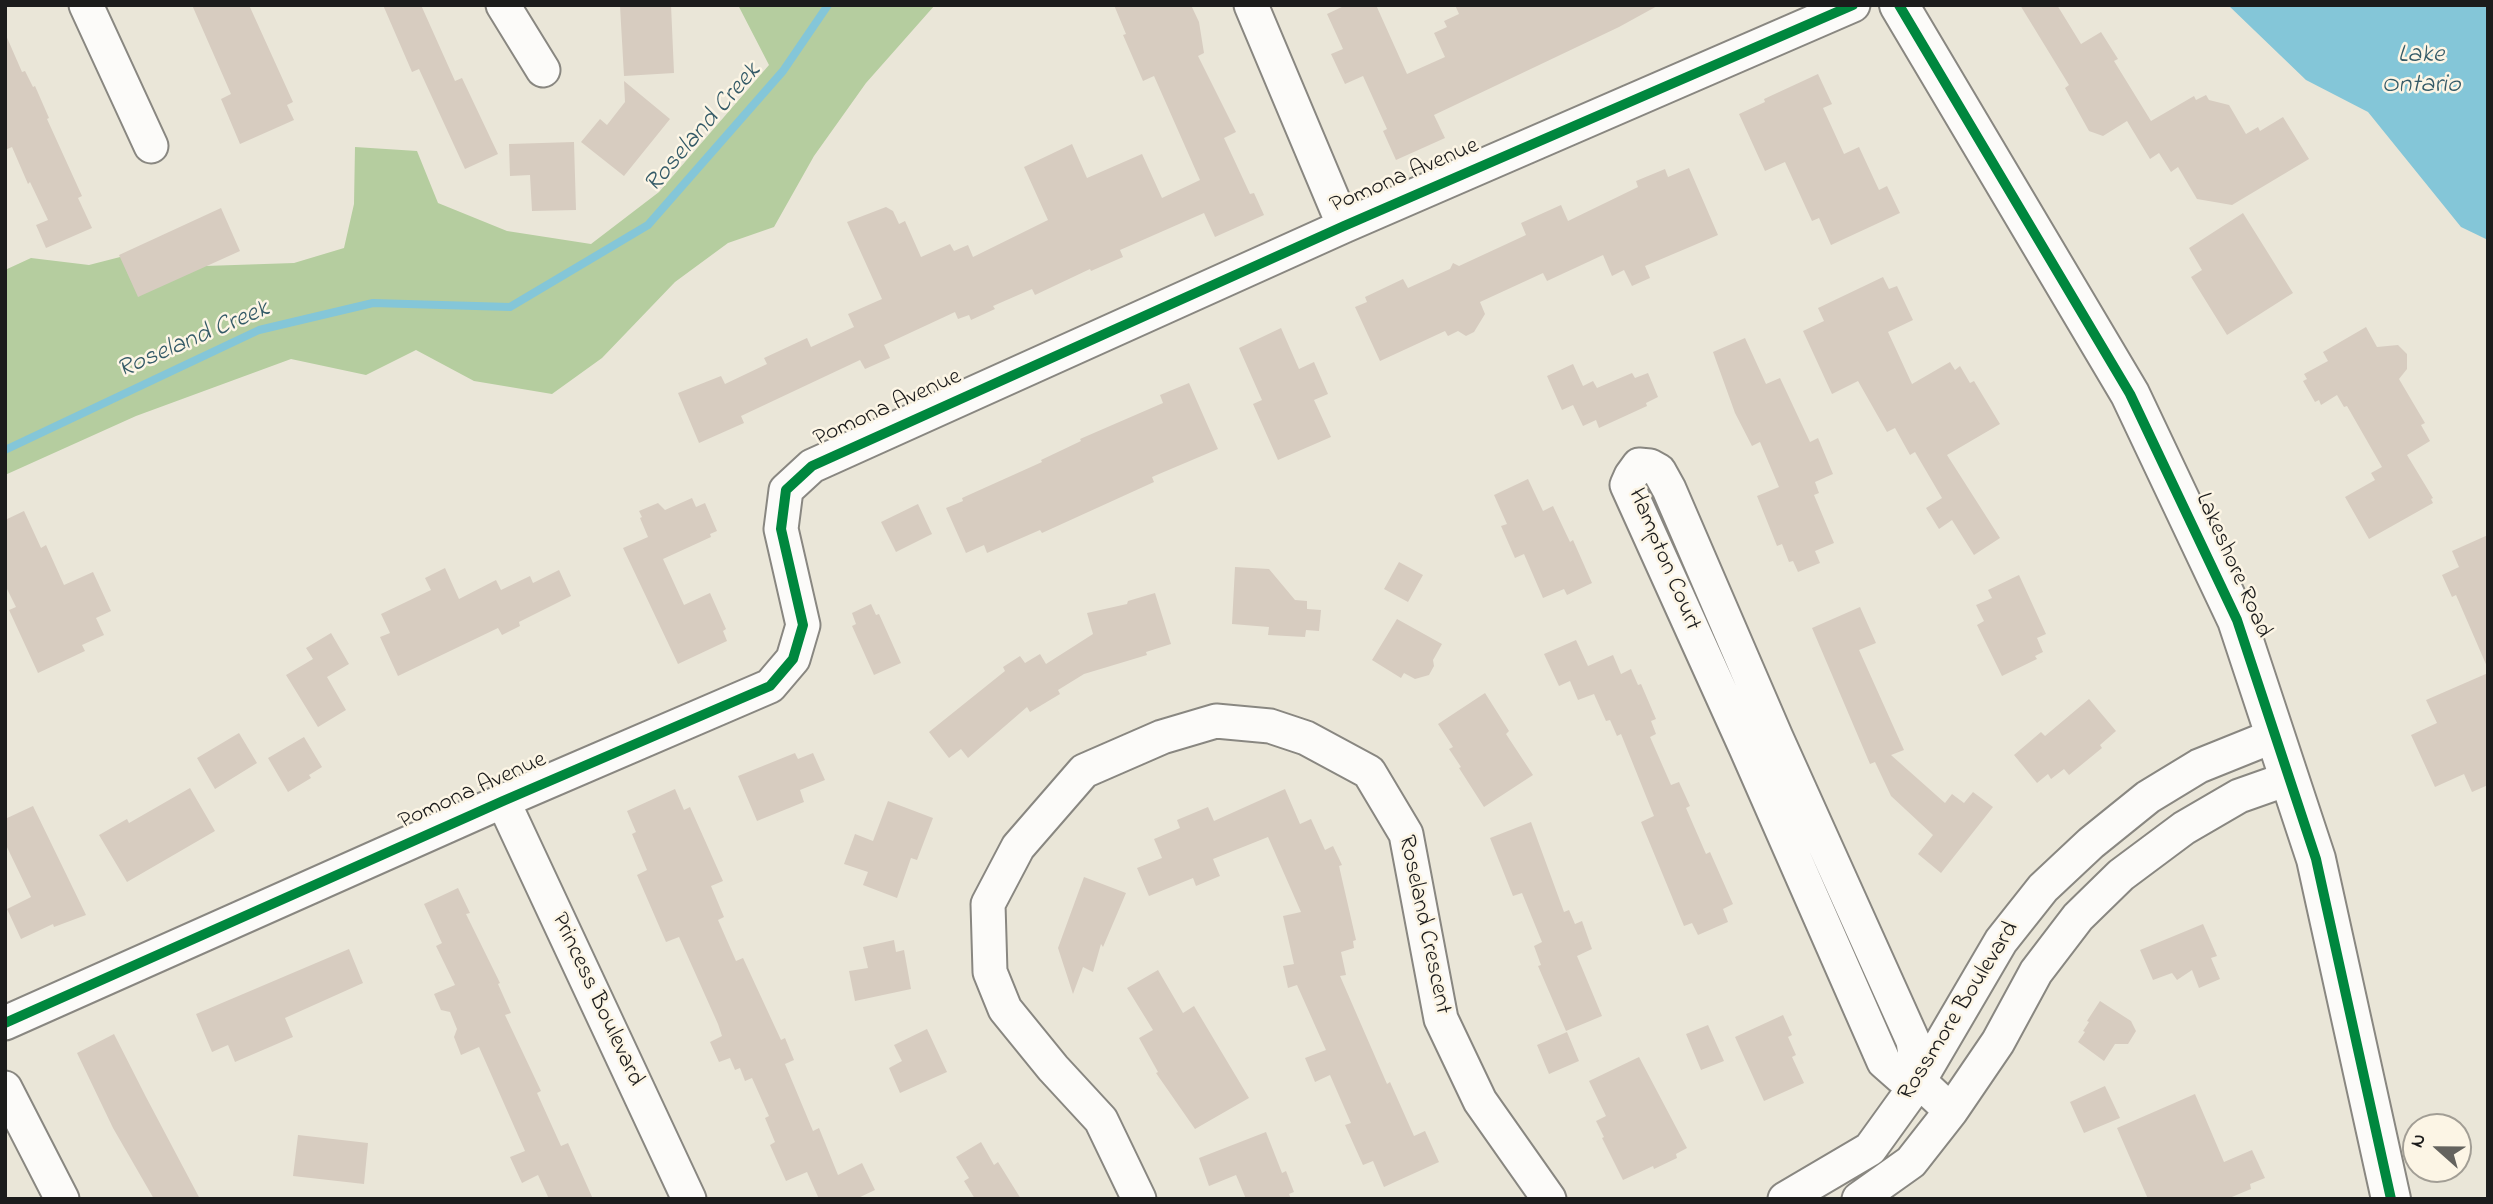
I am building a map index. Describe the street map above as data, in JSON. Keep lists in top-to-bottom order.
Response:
{
  "streets": {
    "main road": ["Lakeshore Road"],
    "street": [
      "Pomona Avenue",
      "Hampton Court",
      "Roseland Crescent",
      "Princess Boulevard",
      "Rossmore Boulevard"
    ]
  },
  "crossings": [
    ["Pomona Avenue", "Princess Boulevard"],
    ["Hampton Court", "Rossmore Boulevard"],
    ["Lakeshore Road", "Rossmore Boulevard"]
  ],
  "water": ["Lake Ontario", "Roseland Creek"],
  "north": "left"
}
